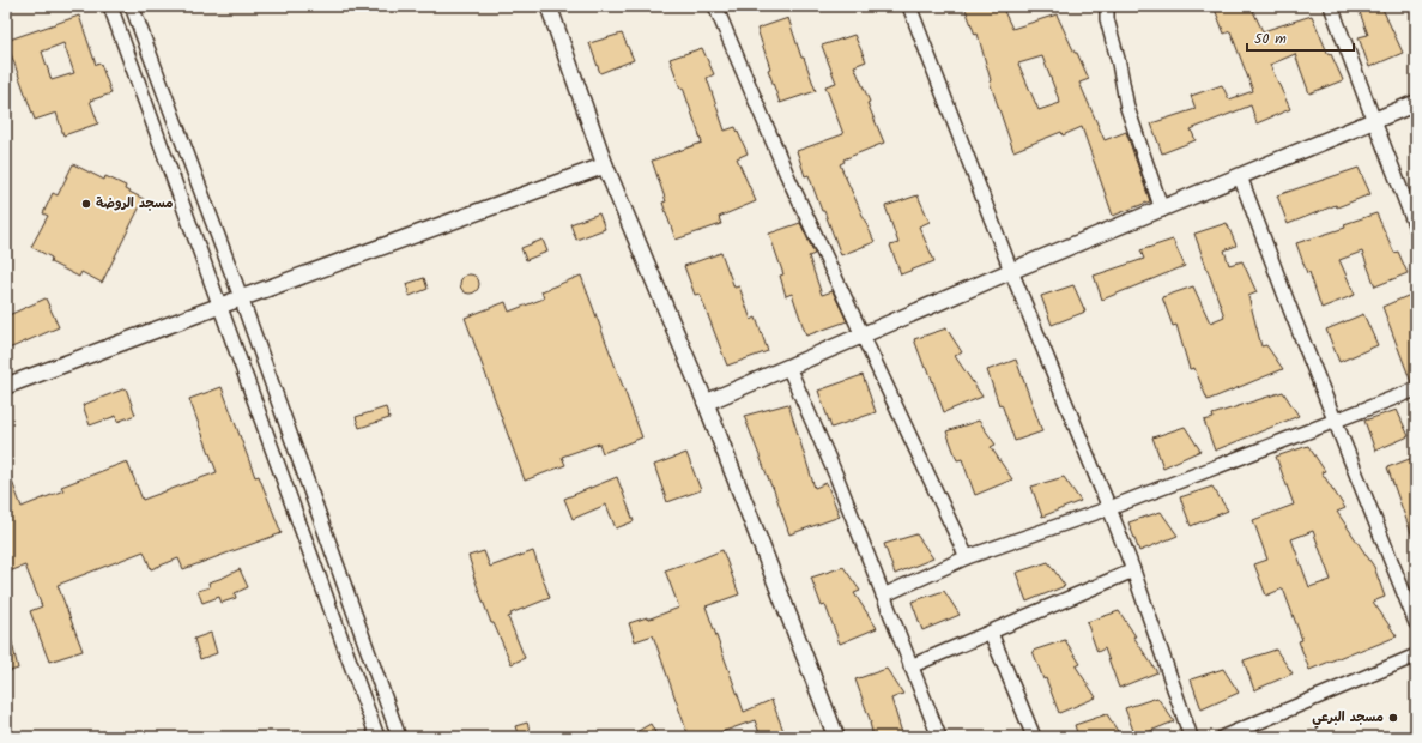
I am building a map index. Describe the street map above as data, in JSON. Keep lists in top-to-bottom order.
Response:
{
  "places": ["مسجد الروضة", "مسجد البرعي"],
  "scale_bar": "50 m"
}
